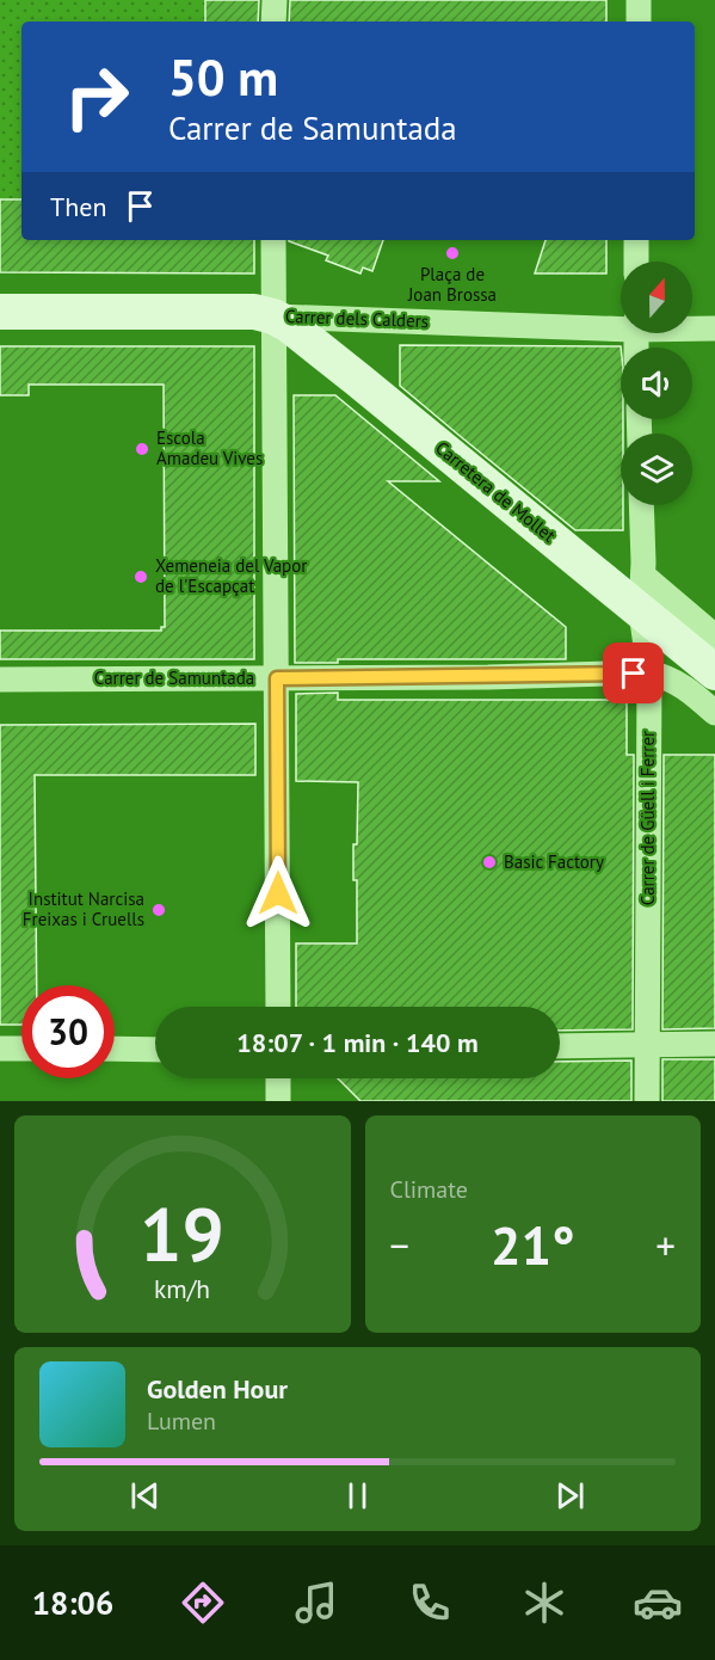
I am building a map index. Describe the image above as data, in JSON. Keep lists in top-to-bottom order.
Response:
{
  "streets": {
    "main road": ["Carrer dels Calders", "Carretera de Mollet"],
    "street": ["Carrer de Samuntada", "Carrer de Güell i Ferrer"]
  },
  "crossings": [
    ["Carrer dels Calders", "Carretera de Mollet"],
    ["Carretera de Mollet", "Carrer de Güell i Ferrer"],
    ["Carrer de Samuntada", "Carrer de Güell i Ferrer"]
  ],
  "places": [
    "Plaça de Joan Brossa",
    "Escola Amadeu Vives",
    "Xemeneia del Vapor de l'Escapçat",
    "Basic Factory",
    "Institut Narcisa Freixas i Cruells"
  ],
  "north": "top",
  "page": {
    "turn": ["50 m", "Carrer de Samuntada"],
    "then": "Then",
    "limit": "30",
    "trip": "18:07 · 1 min · 140 m",
    "tile": "Climate",
    "heat": ["−", "21°", "+"],
    "song": ["Golden Hour", "Lumen"],
    "tabs": "18:06",
    "gauge": ["19", "km/h"]
  }
}
